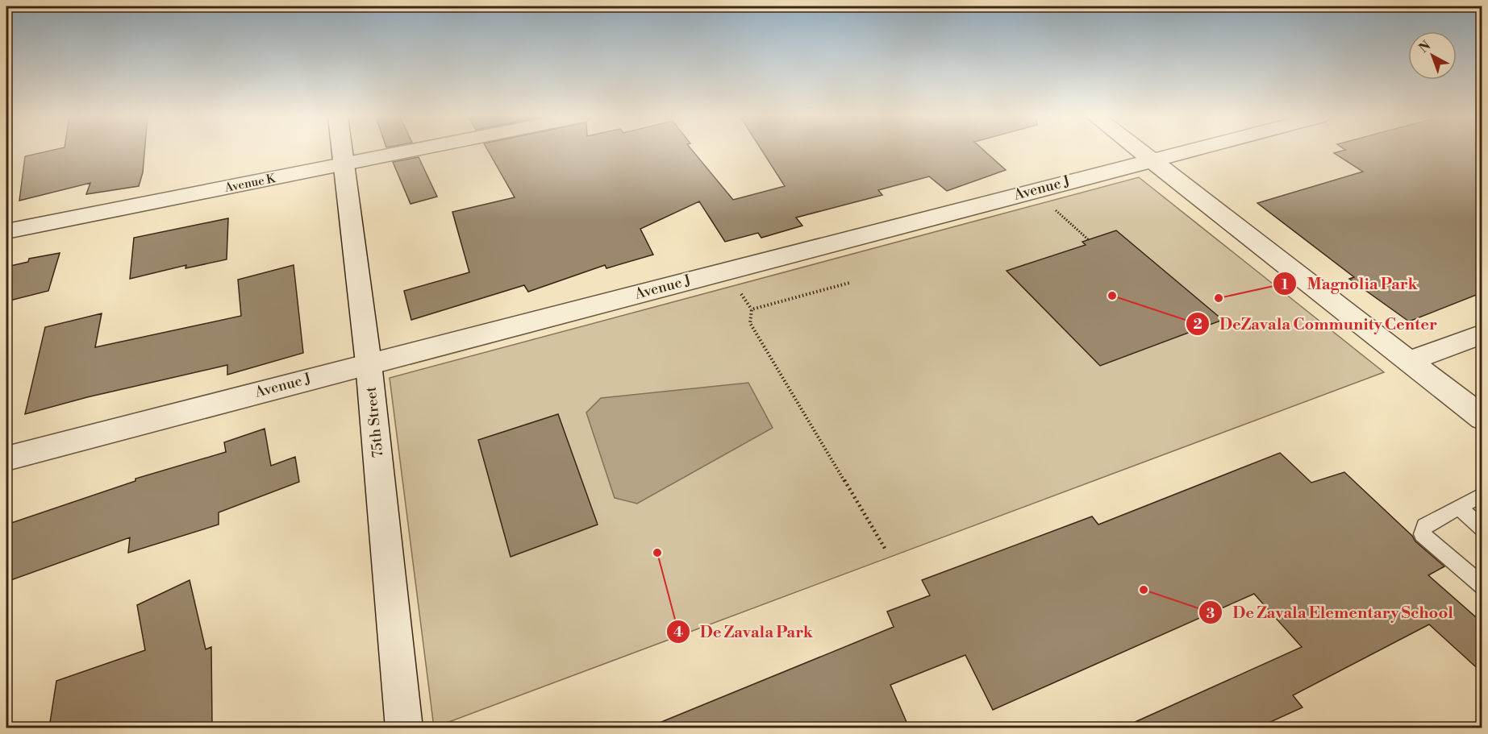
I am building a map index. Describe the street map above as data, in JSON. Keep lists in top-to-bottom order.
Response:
{
  "streets": {
    "street": ["Avenue K", "Avenue J", "75th Street"]
  },
  "crossings": [
    ["Avenue K", "75th Street"],
    ["Avenue J", "75th Street"]
  ],
  "places": [
    "DeZavala Community Center",
    "Magnolia Park",
    "De Zavala Park",
    "De Zavala Elementary School"
  ],
  "north": "top left"
}
